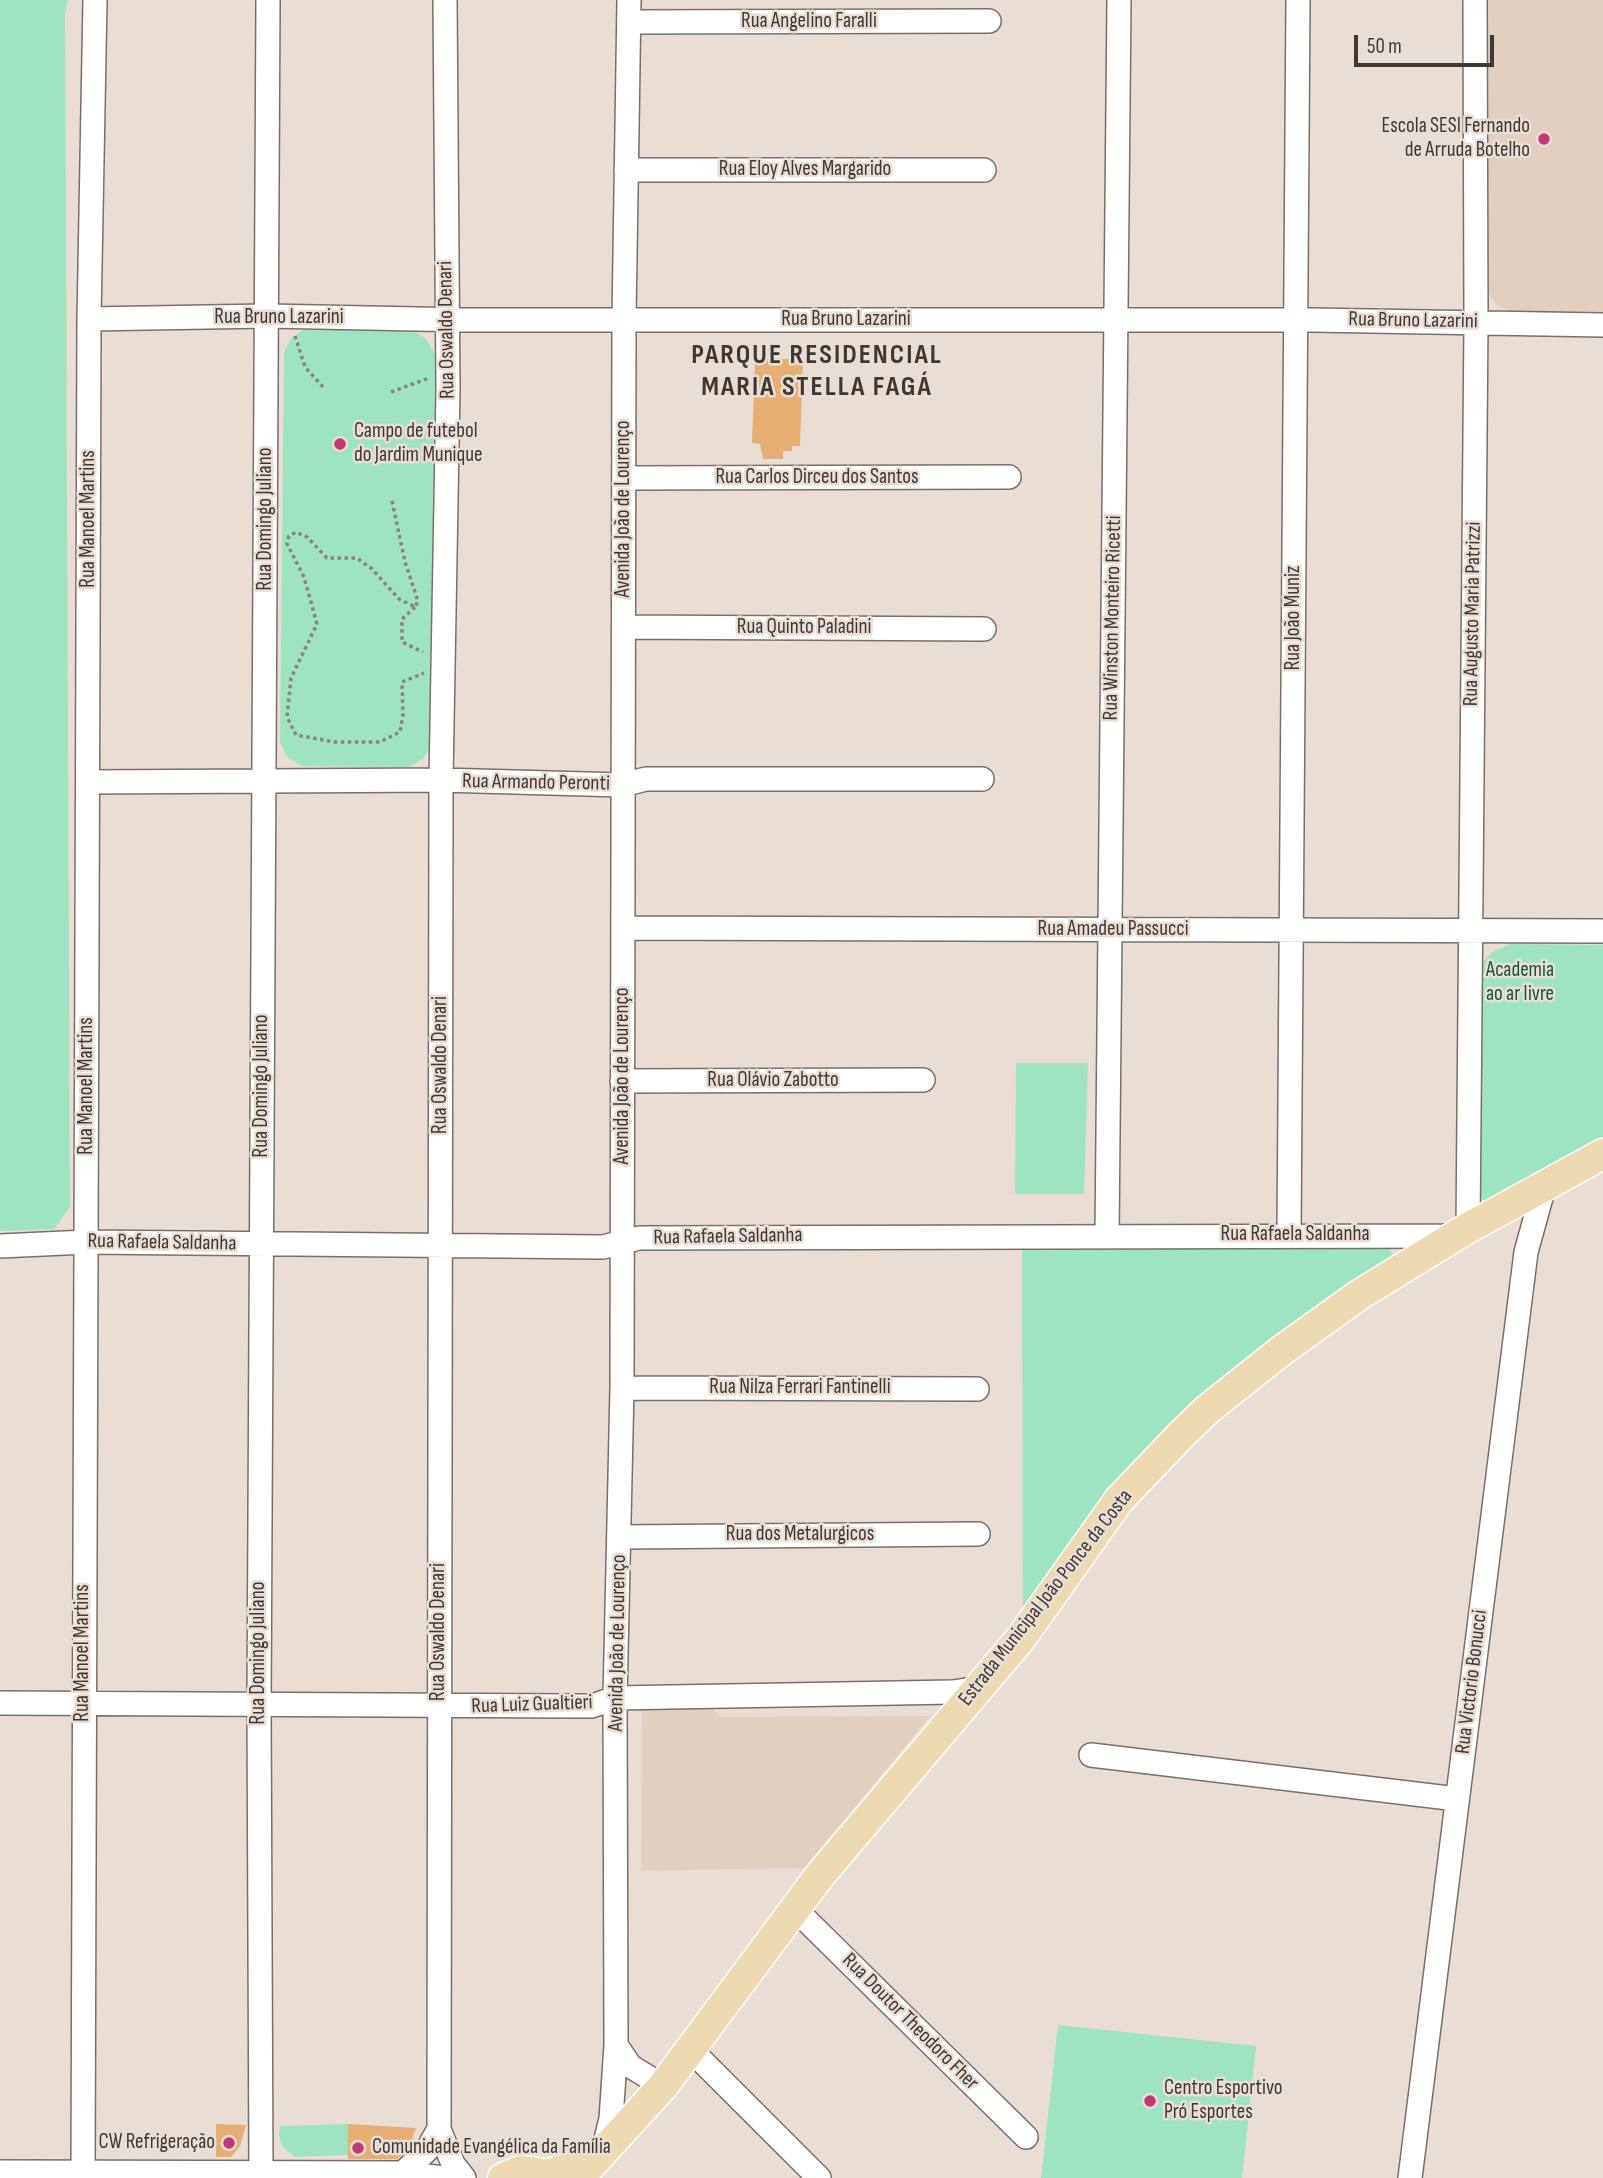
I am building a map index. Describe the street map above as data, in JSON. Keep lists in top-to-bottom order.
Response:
{
  "streets": {
    "main road": ["Estrada Municipal João Ponce da Costa"],
    "street": [
      "Rua Angelino Faralli",
      "Rua Eloy Alves Margarido",
      "Rua Bruno Lazarini",
      "Rua Oswaldo Denari",
      "Rua Carlos Dirceu dos Santos",
      "Avenida João de Lourenço",
      "Rua Manoel Martins",
      "Rua Domingo Juliano",
      "Rua Augusto Maria Patrizzi",
      "Rua Winston Monteiro Ricetti",
      "Rua João Muniz",
      "Rua Quinto Paladini",
      "Rua Armando Peronti",
      "Rua Amadeu Passucci",
      "Rua Olávio Zabotto",
      "Rua Rafaela Saldanha",
      "Rua Nilza Ferrari Fantinelli",
      "Rua dos Metalurgicos",
      "Rua Victorio Bonucci",
      "Rua Luiz Gualtieri",
      "Rua Doutor Theodoro Fher"
    ]
  },
  "crossings": [
    ["Rua Angelino Faralli", "Avenida João de Lourenço"],
    ["Rua Eloy Alves Margarido", "Avenida João de Lourenço"],
    ["Rua Bruno Lazarini", "Rua Oswaldo Denari"],
    ["Rua Bruno Lazarini", "Avenida João de Lourenço"],
    ["Rua Bruno Lazarini", "Rua Manoel Martins"],
    ["Rua Bruno Lazarini", "Rua Domingo Juliano"],
    ["Rua Bruno Lazarini", "Rua Augusto Maria Patrizzi"],
    ["Rua Bruno Lazarini", "Rua Winston Monteiro Ricetti"],
    ["Rua Bruno Lazarini", "Rua João Muniz"],
    ["Rua Oswaldo Denari", "Rua Armando Peronti"],
    ["Rua Oswaldo Denari", "Rua Rafaela Saldanha"],
    ["Rua Oswaldo Denari", "Rua Luiz Gualtieri"],
    ["Rua Carlos Dirceu dos Santos", "Avenida João de Lourenço"],
    ["Avenida João de Lourenço", "Rua Quinto Paladini"],
    ["Avenida João de Lourenço", "Rua Armando Peronti"],
    ["Avenida João de Lourenço", "Rua Amadeu Passucci"],
    ["Avenida João de Lourenço", "Rua Olávio Zabotto"],
    ["Avenida João de Lourenço", "Rua Rafaela Saldanha"],
    ["Avenida João de Lourenço", "Rua Nilza Ferrari Fantinelli"],
    ["Avenida João de Lourenço", "Rua dos Metalurgicos"],
    ["Avenida João de Lourenço", "Estrada Municipal João Ponce da Costa"],
    ["Avenida João de Lourenço", "Rua Luiz Gualtieri"],
    ["Rua Manoel Martins", "Rua Armando Peronti"],
    ["Rua Manoel Martins", "Rua Rafaela Saldanha"],
    ["Rua Manoel Martins", "Rua Luiz Gualtieri"],
    ["Rua Domingo Juliano", "Rua Armando Peronti"],
    ["Rua Domingo Juliano", "Rua Rafaela Saldanha"],
    ["Rua Domingo Juliano", "Rua Luiz Gualtieri"],
    ["Rua Augusto Maria Patrizzi", "Rua Amadeu Passucci"],
    ["Rua Augusto Maria Patrizzi", "Rua Rafaela Saldanha"],
    ["Rua Augusto Maria Patrizzi", "Estrada Municipal João Ponce da Costa"],
    ["Rua Winston Monteiro Ricetti", "Rua Amadeu Passucci"],
    ["Rua Winston Monteiro Ricetti", "Rua Rafaela Saldanha"],
    ["Rua João Muniz", "Rua Amadeu Passucci"],
    ["Rua João Muniz", "Rua Rafaela Saldanha"],
    ["Rua Rafaela Saldanha", "Estrada Municipal João Ponce da Costa"],
    ["Estrada Municipal João Ponce da Costa", "Rua Victorio Bonucci"],
    ["Estrada Municipal João Ponce da Costa", "Rua Luiz Gualtieri"],
    ["Estrada Municipal João Ponce da Costa", "Rua Doutor Theodoro Fher"]
  ],
  "districts": ["PARQUE RESIDENCIAL MARIA STELLA FAGÁ"],
  "parks": ["Academia ao ar livre"],
  "places": [
    "Escola SESI Fernando de Arruda Botelho",
    "Campo de futebol do Jardim Munique",
    "Centro Esportivo Pró Esportes",
    "CW Refrigeração",
    "Comunidade Evangélica da Família"
  ],
  "scale_bar": "50 m"
}
